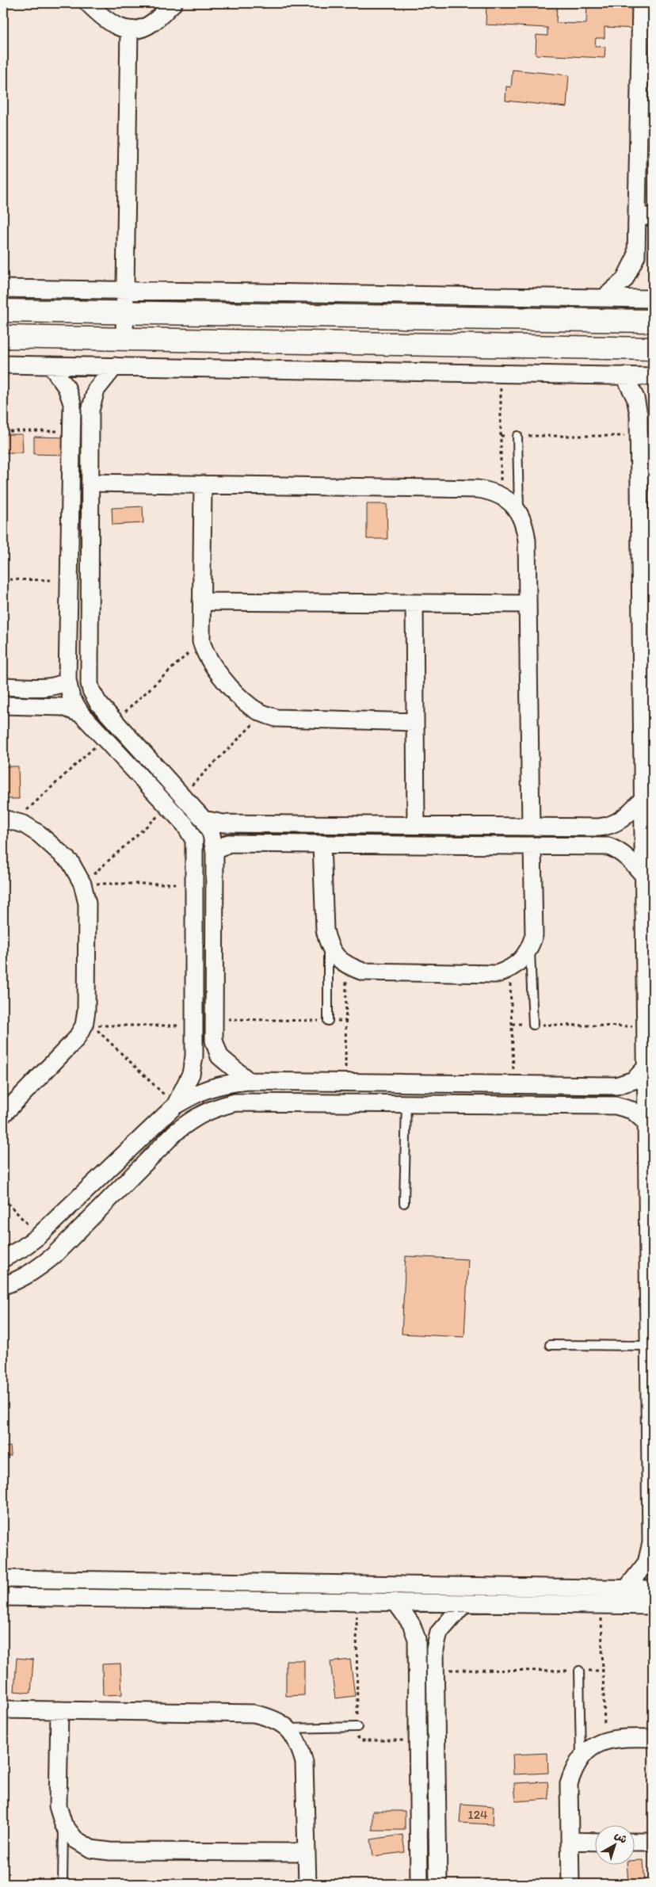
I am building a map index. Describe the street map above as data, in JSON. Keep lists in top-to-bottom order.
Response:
{
  "house_numbers": ["124"],
  "north": "top right"
}
